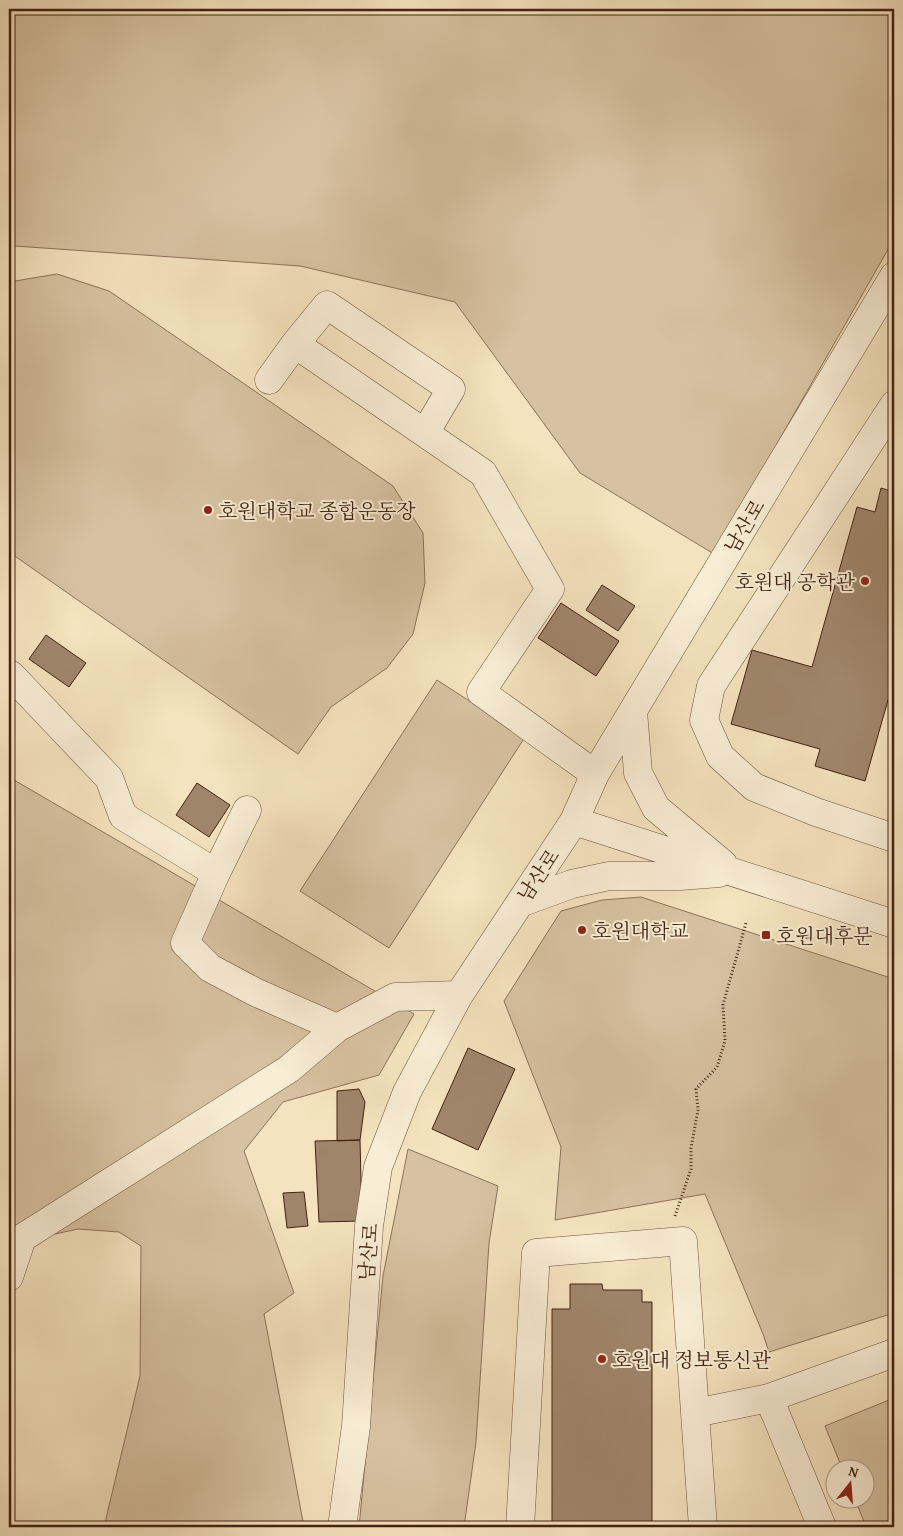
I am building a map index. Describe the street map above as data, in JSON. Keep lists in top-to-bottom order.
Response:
{
  "streets": {
    "street": ["남산로"]
  },
  "places": {
    "other": [
      "호원대학교 종합운동장",
      "호원대 공학관",
      "호원대학교",
      "호원대 정보통신관"
    ],
    "transit": ["호원대후문"]
  },
  "north": "top"
}
